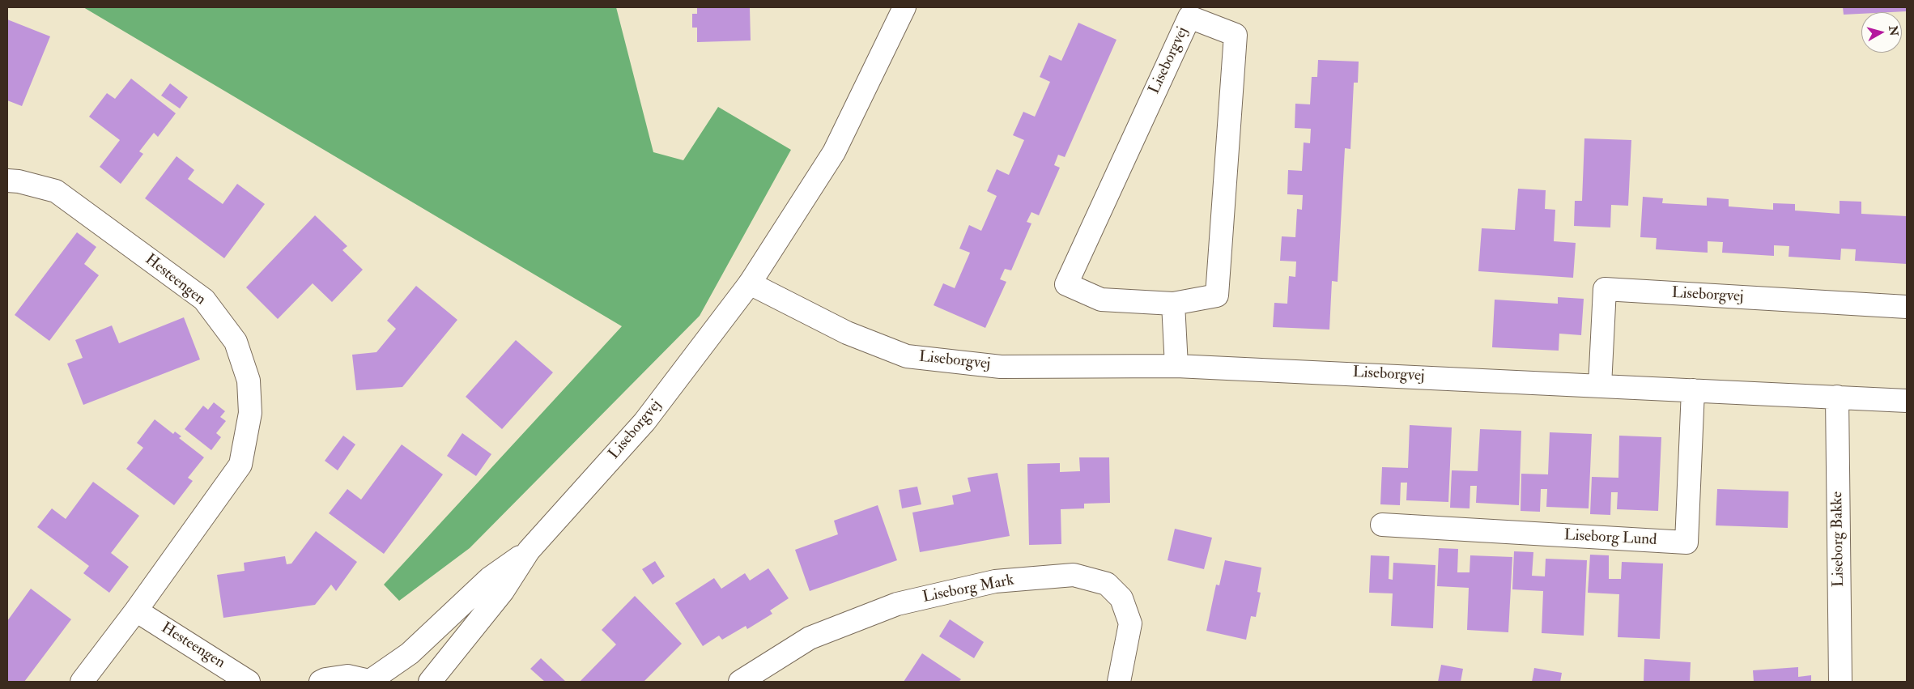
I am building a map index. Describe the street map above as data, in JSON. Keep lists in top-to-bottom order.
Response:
{
  "streets": {
    "street": [
      "Liseborgvej",
      "Hesteengen",
      "Liseborg Lund",
      "Liseborg Bakke",
      "Liseborg Mark"
    ]
  },
  "crossings": [
    ["Liseborgvej", "Liseborg Lund"],
    ["Liseborgvej", "Liseborg Bakke"]
  ],
  "north": "right"
}
